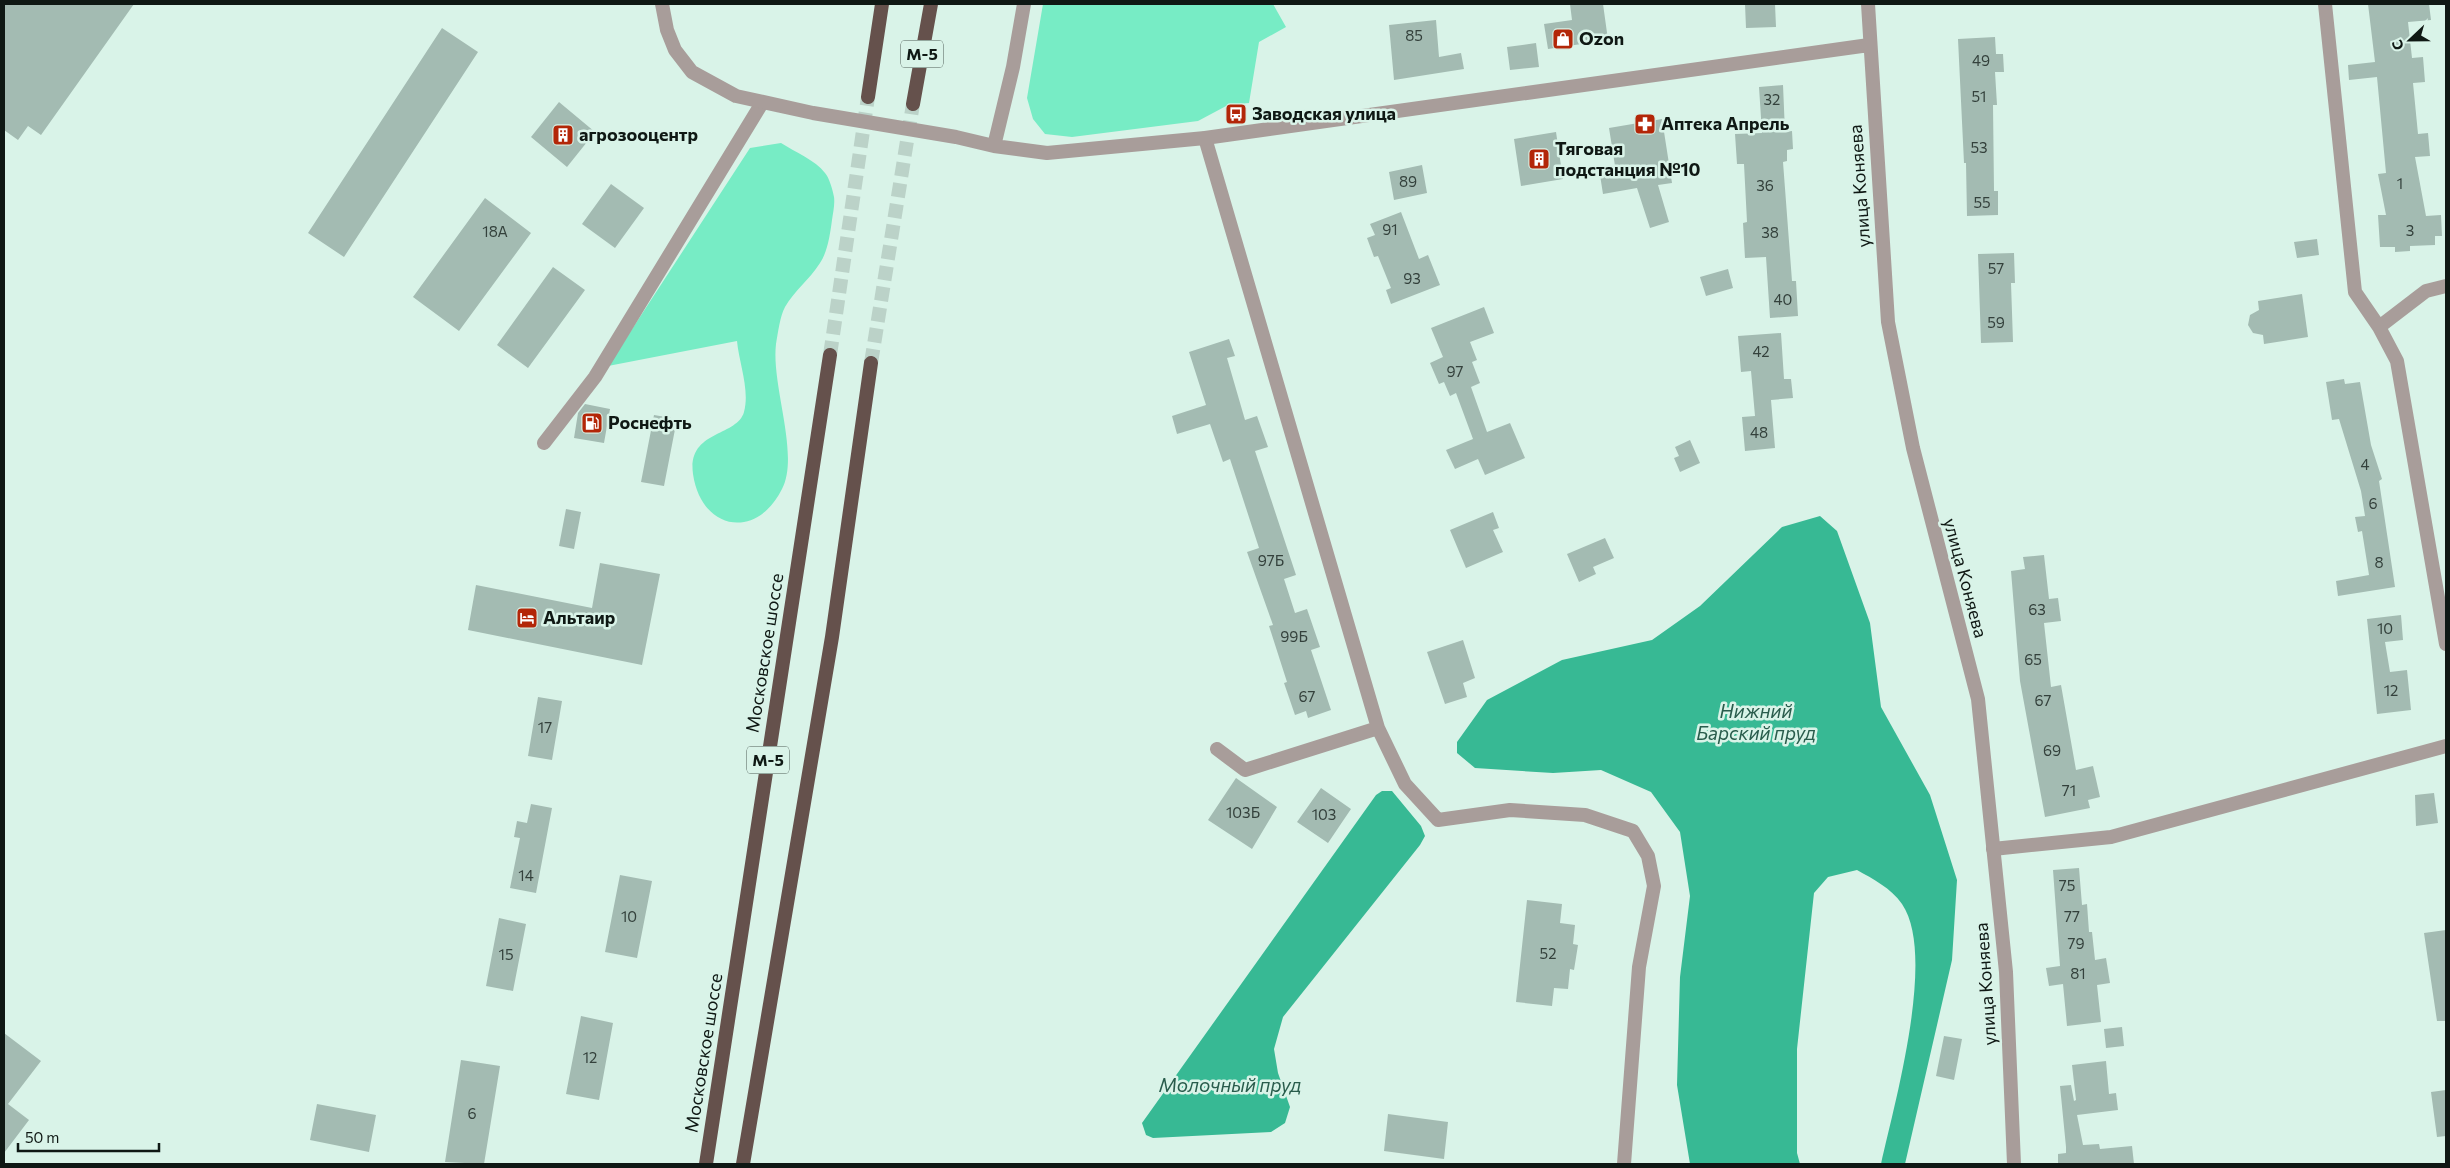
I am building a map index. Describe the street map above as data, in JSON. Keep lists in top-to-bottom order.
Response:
{
  "streets": {
    "highway": ["М-5", "Московское шоссе"],
    "street": ["улица Коняева"]
  },
  "water": ["Нижний Барский пруд", "Молочный пруд"],
  "places": {
    "shop": ["Ozon"],
    "bus stop": ["Заводская улица"],
    "pharmacy": ["Аптека Апрель"],
    "building": ["агрозооцентр", "Тяговая подстанция №10"],
    "fuel station": ["Роснефть"],
    "hotel": ["Альтаир"]
  },
  "house_numbers": [
    "85",
    "49",
    "51",
    "32",
    "53",
    "89",
    "1",
    "36",
    "55",
    "91",
    "3",
    "18А",
    "38",
    "57",
    "93",
    "40",
    "59",
    "42",
    "97",
    "48",
    "4",
    "6",
    "97Б",
    "8",
    "63",
    "10",
    "99Б",
    "65",
    "12",
    "67",
    "67",
    "17",
    "69",
    "71",
    "103Б",
    "103",
    "14",
    "75",
    "10",
    "77",
    "79",
    "52",
    "15",
    "81",
    "12",
    "6"
  ],
  "scale_bar": "50 m",
  "north": "left"
}
